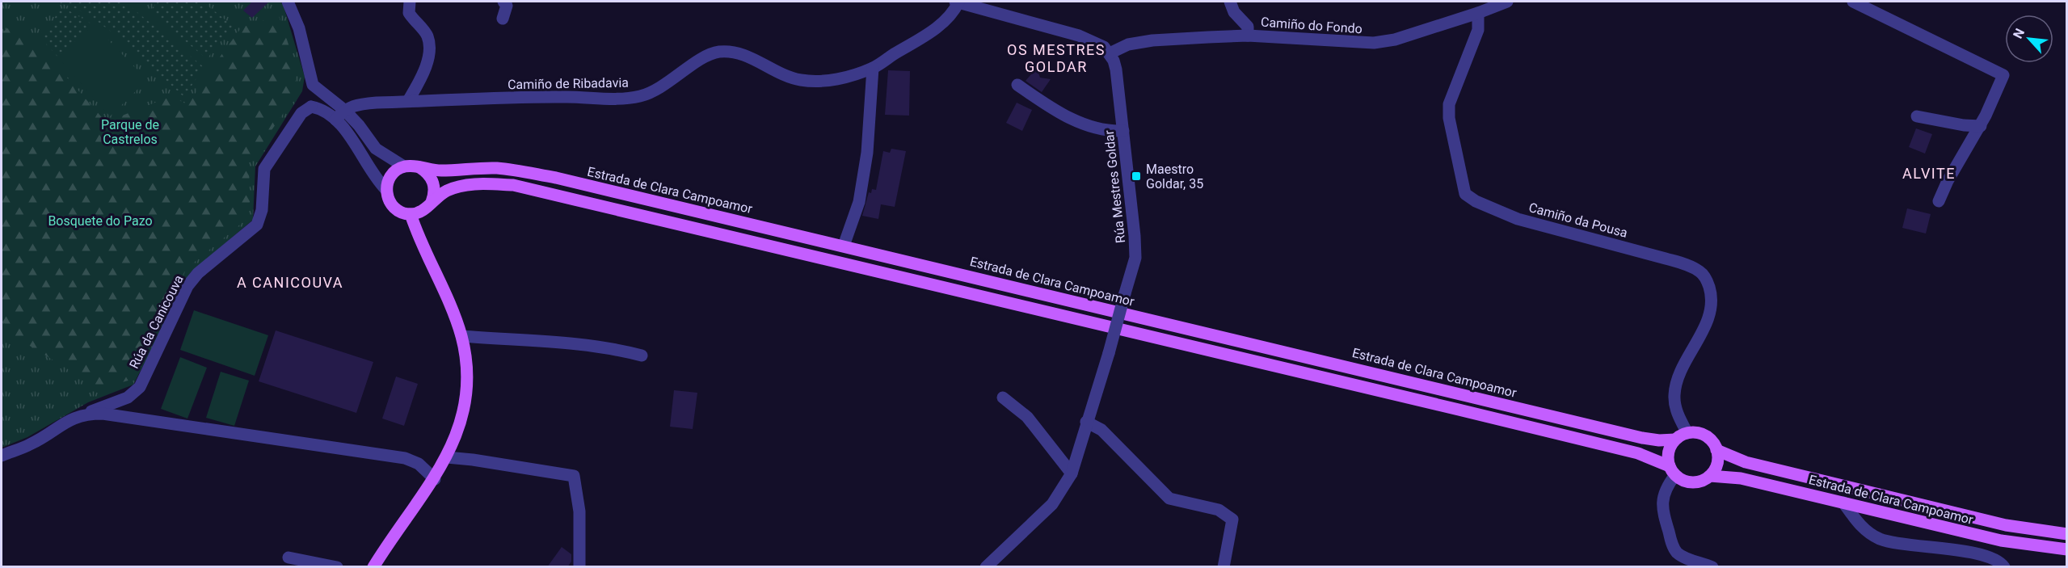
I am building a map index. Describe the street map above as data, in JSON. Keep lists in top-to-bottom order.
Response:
{
  "streets": {
    "main road": ["Estrada de Clara Campoamor"],
    "street": [
      "Camiño do Fondo",
      "Camiño de Ribadavia",
      "Rúa Mestres Goldar",
      "Camiño da Pousa",
      "Rúa da Canicouva"
    ]
  },
  "crossings": [
    ["Camiño do Fondo", "Rúa Mestres Goldar"],
    ["Camiño do Fondo", "Camiño da Pousa"],
    ["Estrada de Clara Campoamor", "Camiño da Pousa"]
  ],
  "districts": ["OS MESTRES GOLDAR", "ALVITE", "A CANICOUVA"],
  "parks": ["Parque de Castrelos", "Bosquete do Pazo"],
  "places": {
    "transit": ["Maestro Goldar, 35"]
  },
  "north": "top left"
}
